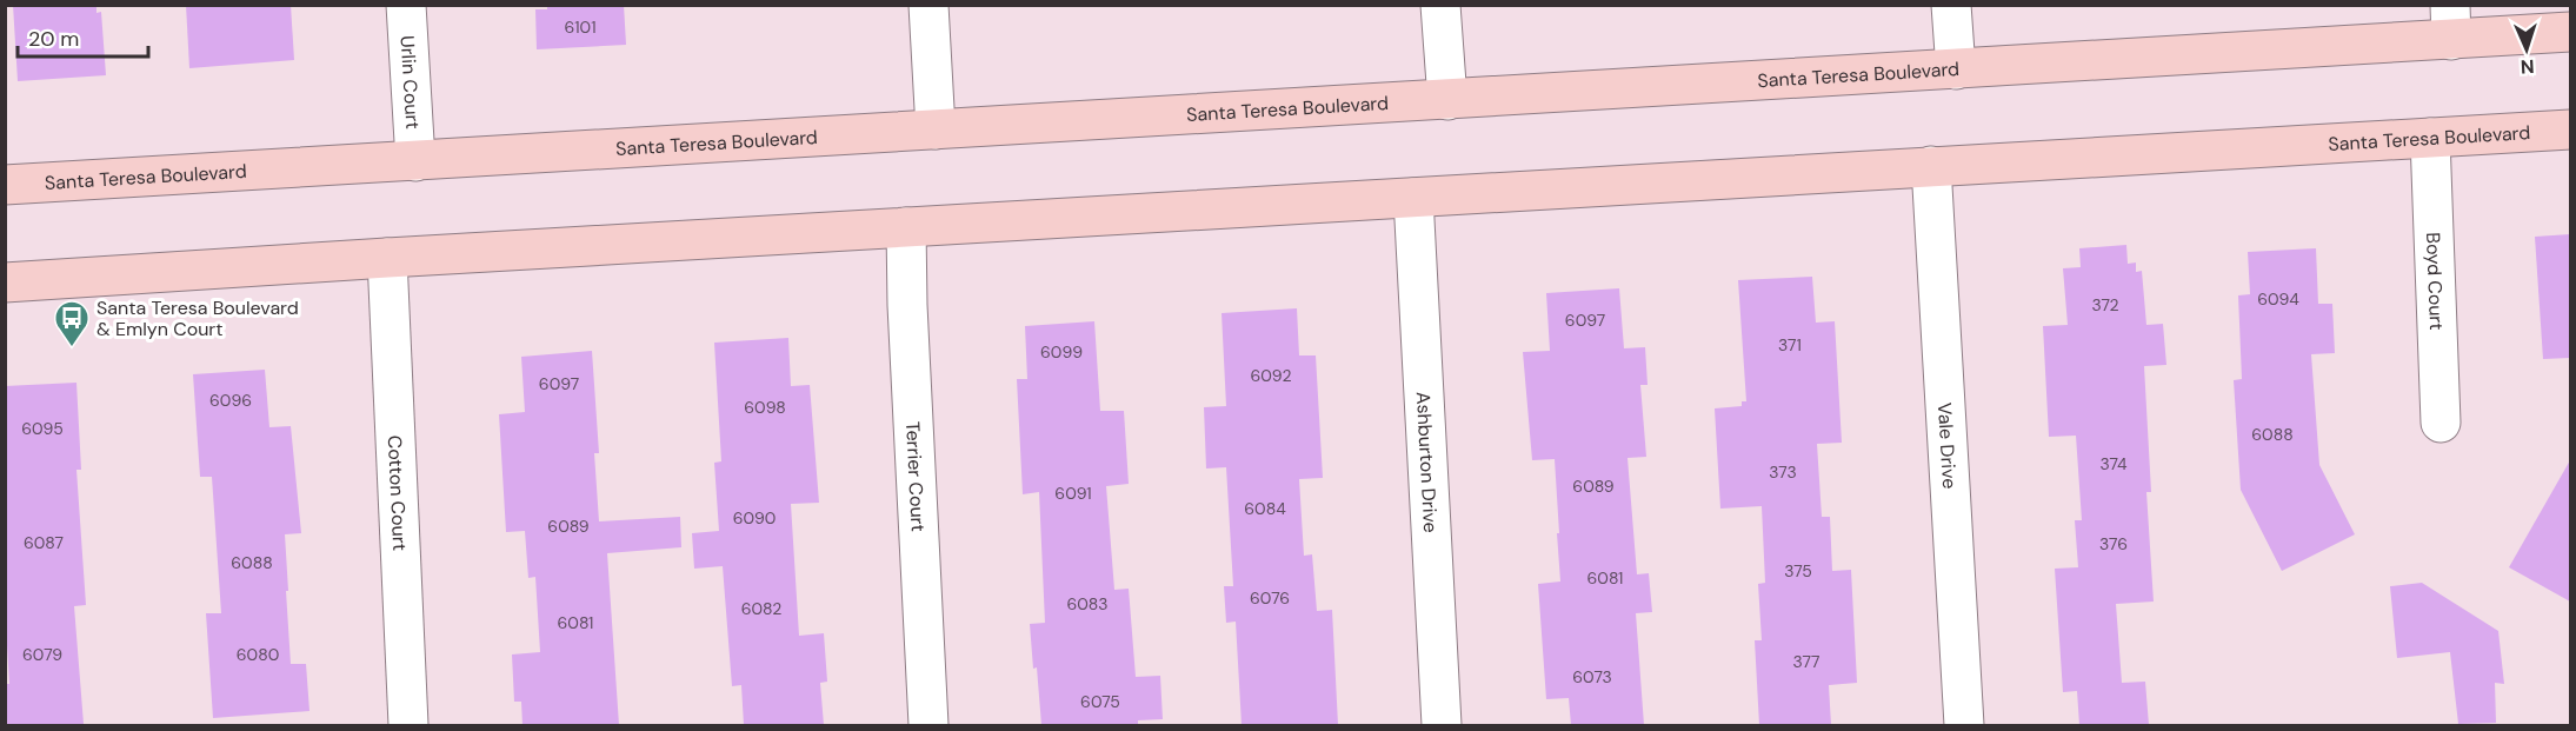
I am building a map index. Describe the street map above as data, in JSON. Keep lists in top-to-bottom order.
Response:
{
  "streets": {
    "main road": ["Santa Teresa Boulevard"],
    "street": [
      "Urlin Court",
      "Boyd Court",
      "Vale Drive",
      "Ashburton Drive",
      "Terrier Court",
      "Cotton Court"
    ]
  },
  "crossings": [
    ["Santa Teresa Boulevard", "Urlin Court"],
    ["Santa Teresa Boulevard", "Boyd Court"],
    ["Santa Teresa Boulevard", "Vale Drive"],
    ["Santa Teresa Boulevard", "Ashburton Drive"],
    ["Santa Teresa Boulevard", "Terrier Court"],
    ["Santa Teresa Boulevard", "Cotton Court"]
  ],
  "places": {
    "bus stop": ["Santa Teresa Boulevard & Emlyn Court"]
  },
  "house_numbers": [
    "6101",
    "6094",
    "372",
    "6097",
    "371",
    "6099",
    "6092",
    "6097",
    "6096",
    "6098",
    "6095",
    "6088",
    "374",
    "373",
    "6089",
    "6091",
    "6084",
    "6090",
    "6089",
    "6087",
    "376",
    "6088",
    "375",
    "6081",
    "6076",
    "6083",
    "6082",
    "6081",
    "6079",
    "6080",
    "377",
    "6073",
    "6075"
  ],
  "scale_bar": "20 m",
  "north": "bottom"
}
